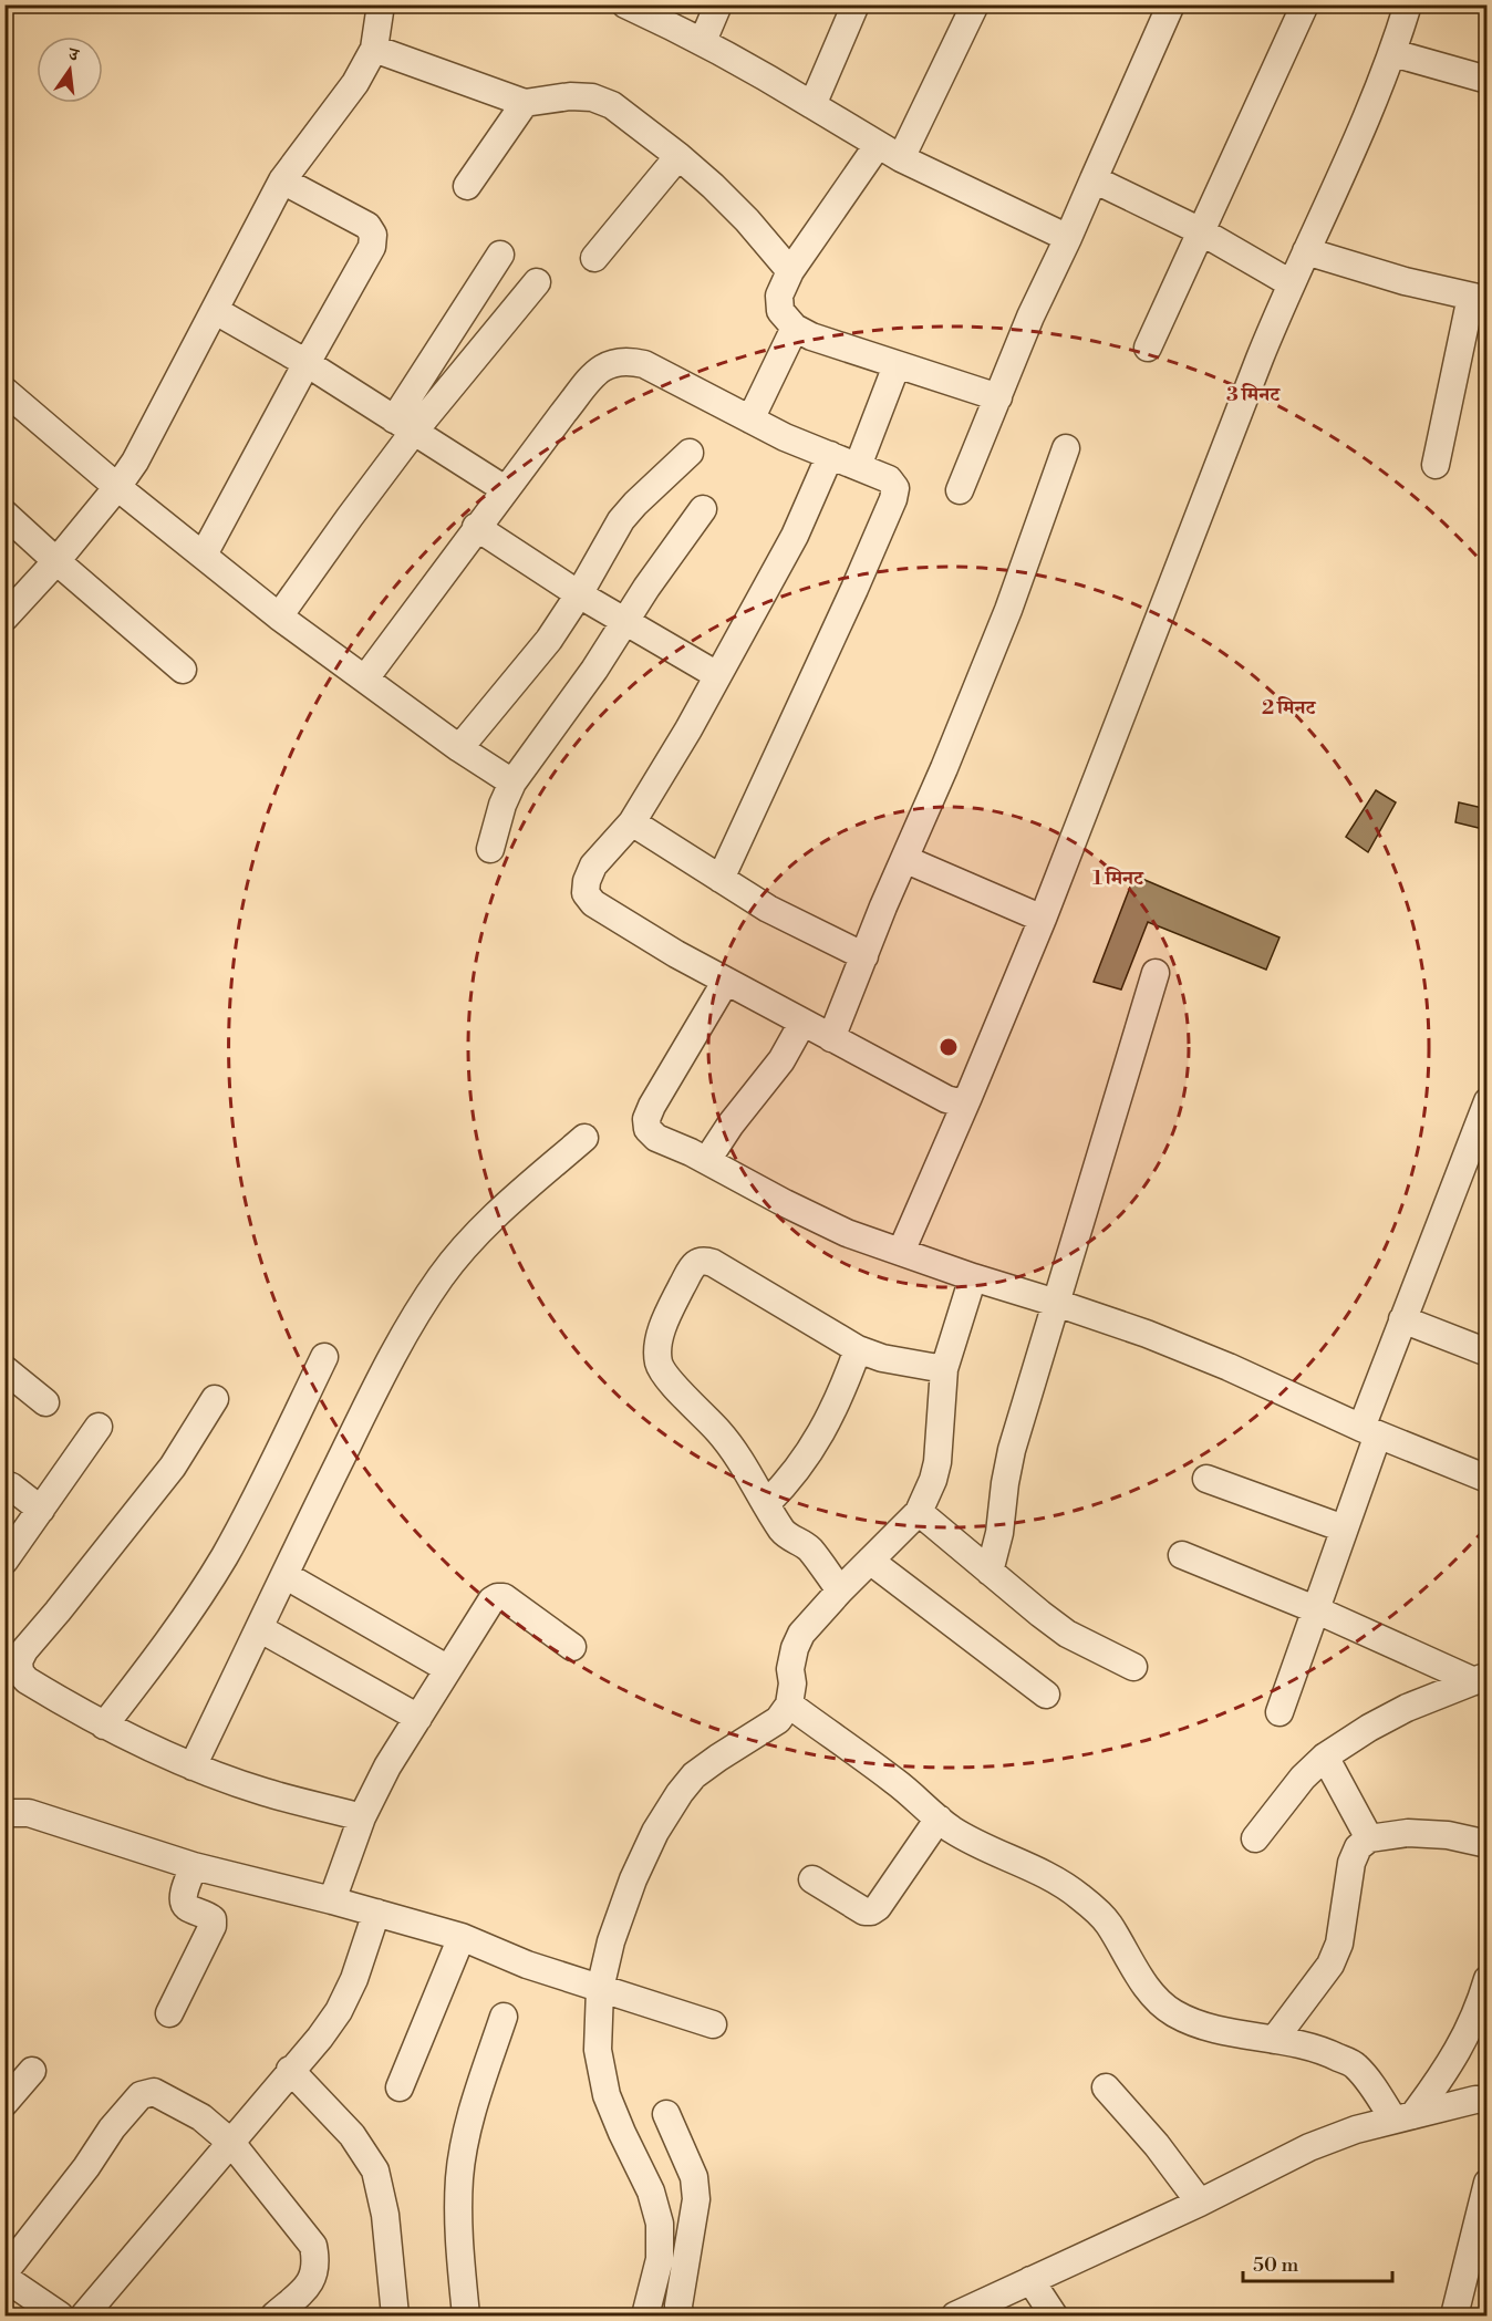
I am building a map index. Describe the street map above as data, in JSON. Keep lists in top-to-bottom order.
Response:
{
  "scale_bar": "50 m",
  "north": "top",
  "rings": ["3 मिनट", "2 मिनट", "1 मिनट"]
}
